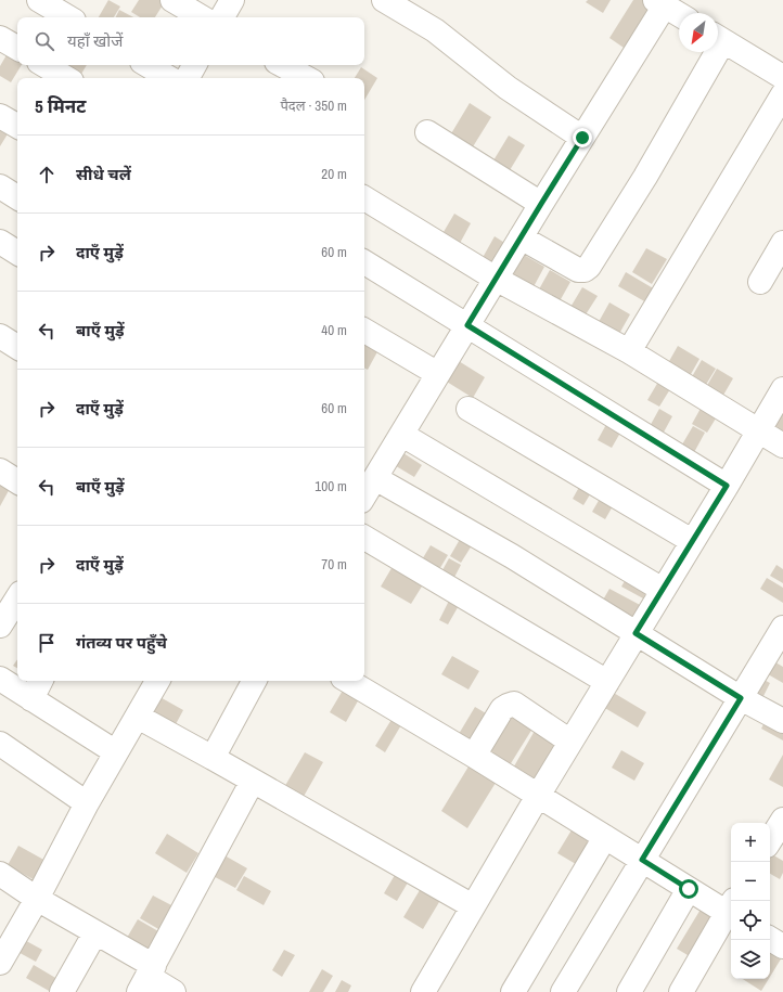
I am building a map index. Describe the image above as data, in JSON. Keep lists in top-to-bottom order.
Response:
{
  "north": "bottom left",
  "page": {
    "search": "यहाँ खोजें",
    "heading": ["5 मिनट", "पैदल · 350 m"],
    "list": [
      ["सीधे चलें", "20 m"],
      ["दाएँ मुड़ें", "60 m"],
      ["बाएँ मुड़ें", "40 m"],
      ["दाएँ मुड़ें", "60 m"],
      ["बाएँ मुड़ें", "100 m"],
      ["दाएँ मुड़ें", "70 m"],
      "गंतव्य पर पहुँचे"
    ],
    "map_buttons": ["+", "−"]
  }
}
